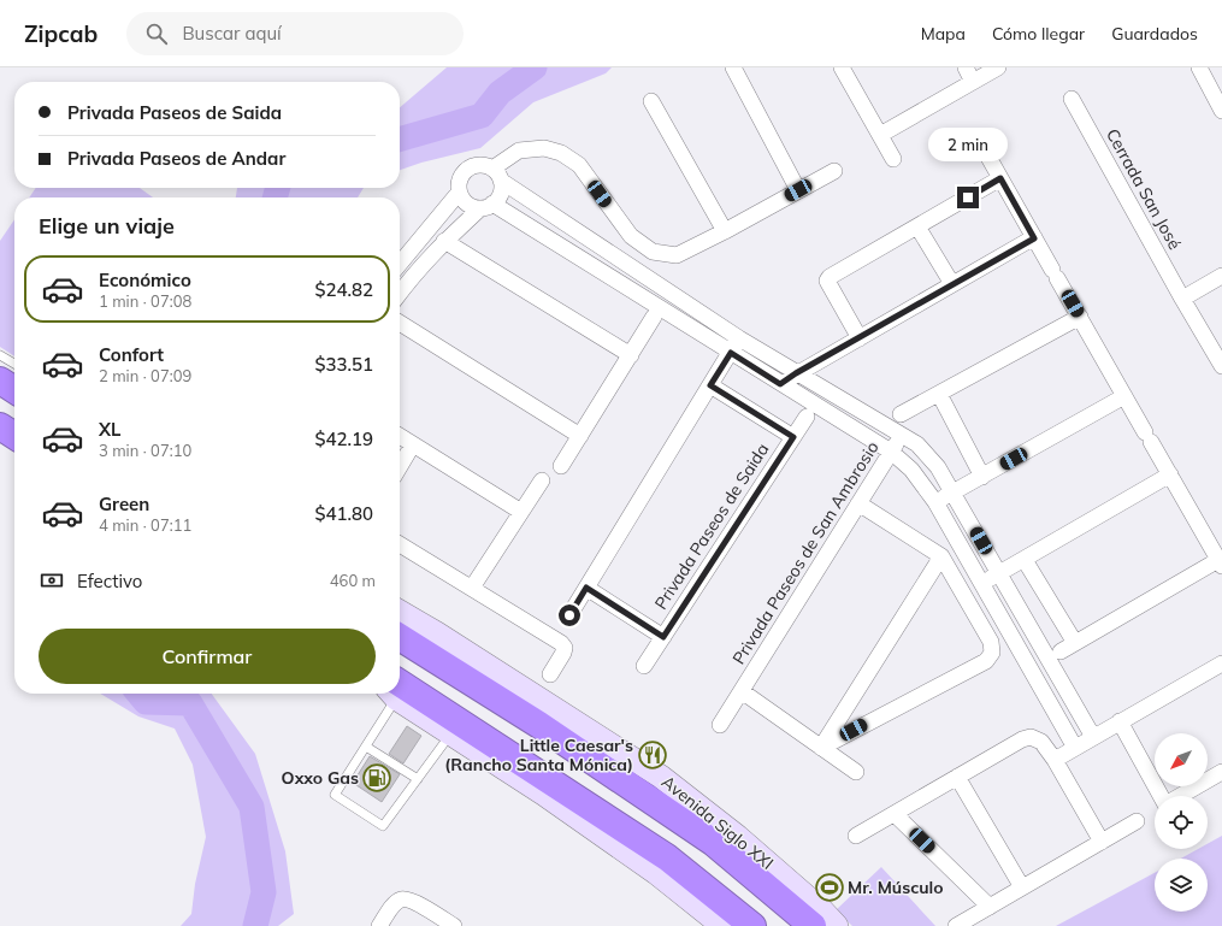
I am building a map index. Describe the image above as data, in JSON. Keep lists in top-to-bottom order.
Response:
{
  "streets": {
    "highway": ["Avenida Siglo XXI"],
    "street": ["Cerrada San José", "Privada Paseos de Saida", "Privada Paseos de San Ambrosio"]
  },
  "places": {
    "restaurant": ["Little Caesar's (Rancho Santa Mónica)"],
    "fuel station": ["Oxxo Gas"],
    "sports": ["Mr. Músculo"]
  },
  "north": "bottom left",
  "page": {
    "header": "Zipcab",
    "search": "Buscar aquí",
    "nav": ["Mapa", "Cómo llegar", "Guardados"],
    "banner": ["Privada Paseos de Saida", "Privada Paseos de Andar"],
    "bubble": "2 min",
    "heading": "Elige un viaje",
    "list": [
      {
        "name": "Económico",
        "note": "1 min · 07:08",
        "value": "$24.82"
      },
      {
        "name": "Confort",
        "note": "2 min · 07:09",
        "value": "$33.51"
      },
      {
        "name": "XL",
        "note": "3 min · 07:10",
        "value": "$42.19"
      },
      {
        "name": "Green",
        "note": "4 min · 07:11",
        "value": "$41.80"
      }
    ],
    "pay": ["Efectivo", "460 m"],
    "buttons": "Confirmar"
  }
}
